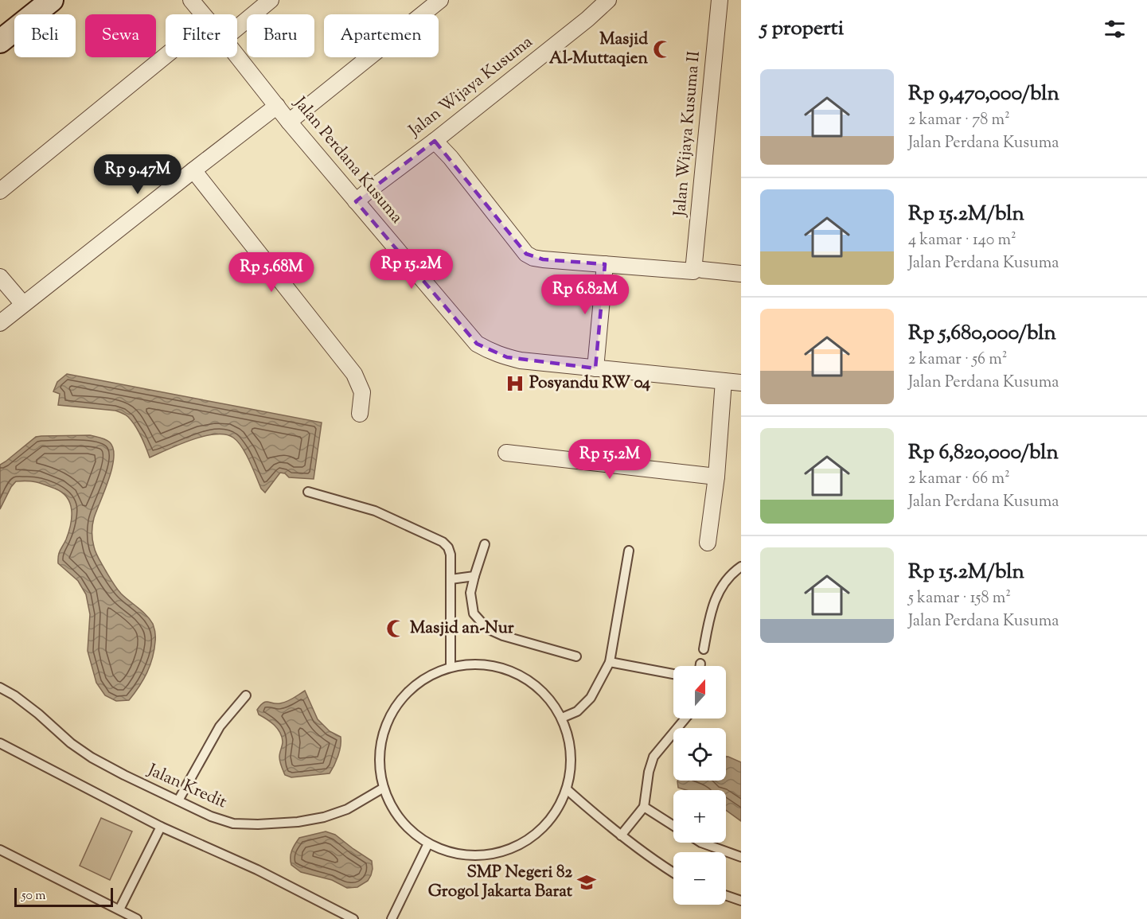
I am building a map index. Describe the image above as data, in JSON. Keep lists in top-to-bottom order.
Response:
{
  "streets": {
    "street": ["Jalan Wijaya Kusuma", "Jalan Wijaya Kusuma II", "Jalan Perdana Kusuma"],
    "lane": ["Jalan Kredit"]
  },
  "crossings": [
    ["Jalan Wijaya Kusuma", "Jalan Perdana Kusuma"]
  ],
  "places": {
    "mosque": ["Masjid Al-Muttaqien", "Masjid an-Nur"],
    "hospital": ["Posyandu RW 04"],
    "school or university": ["SMP Negeri 82 Grogol Jakarta Barat"]
  },
  "scale_bar": "50 m",
  "north": "top",
  "page": {
    "heading": "5 properti",
    "chip": [
      "Beli",
      "Sewa",
      "Filter",
      "Baru",
      "Apartemen"
    ],
    "list": [
      {
        "name": "Rp 9,470,000/bln",
        "note": "2 kamar · 78 m² · Jalan Perdana Kusuma"
      },
      {
        "name": "Rp 15.2M/bln",
        "note": "4 kamar · 140 m² · Jalan Perdana Kusuma"
      },
      {
        "name": "Rp 5,680,000/bln",
        "note": "2 kamar · 56 m² · Jalan Perdana Kusuma"
      },
      {
        "name": "Rp 6,820,000/bln",
        "note": "2 kamar · 66 m² · Jalan Perdana Kusuma"
      },
      {
        "name": "Rp 15.2M/bln",
        "note": "5 kamar · 158 m² · Jalan Perdana Kusuma"
      }
    ],
    "price": [
      "Rp 9.47M",
      "Rp 15.2M",
      "Rp 5.68M",
      "Rp 6.82M",
      "Rp 15.2M"
    ],
    "map_buttons": ["+", "−"],
    "scale": "50 m"
  }
}
